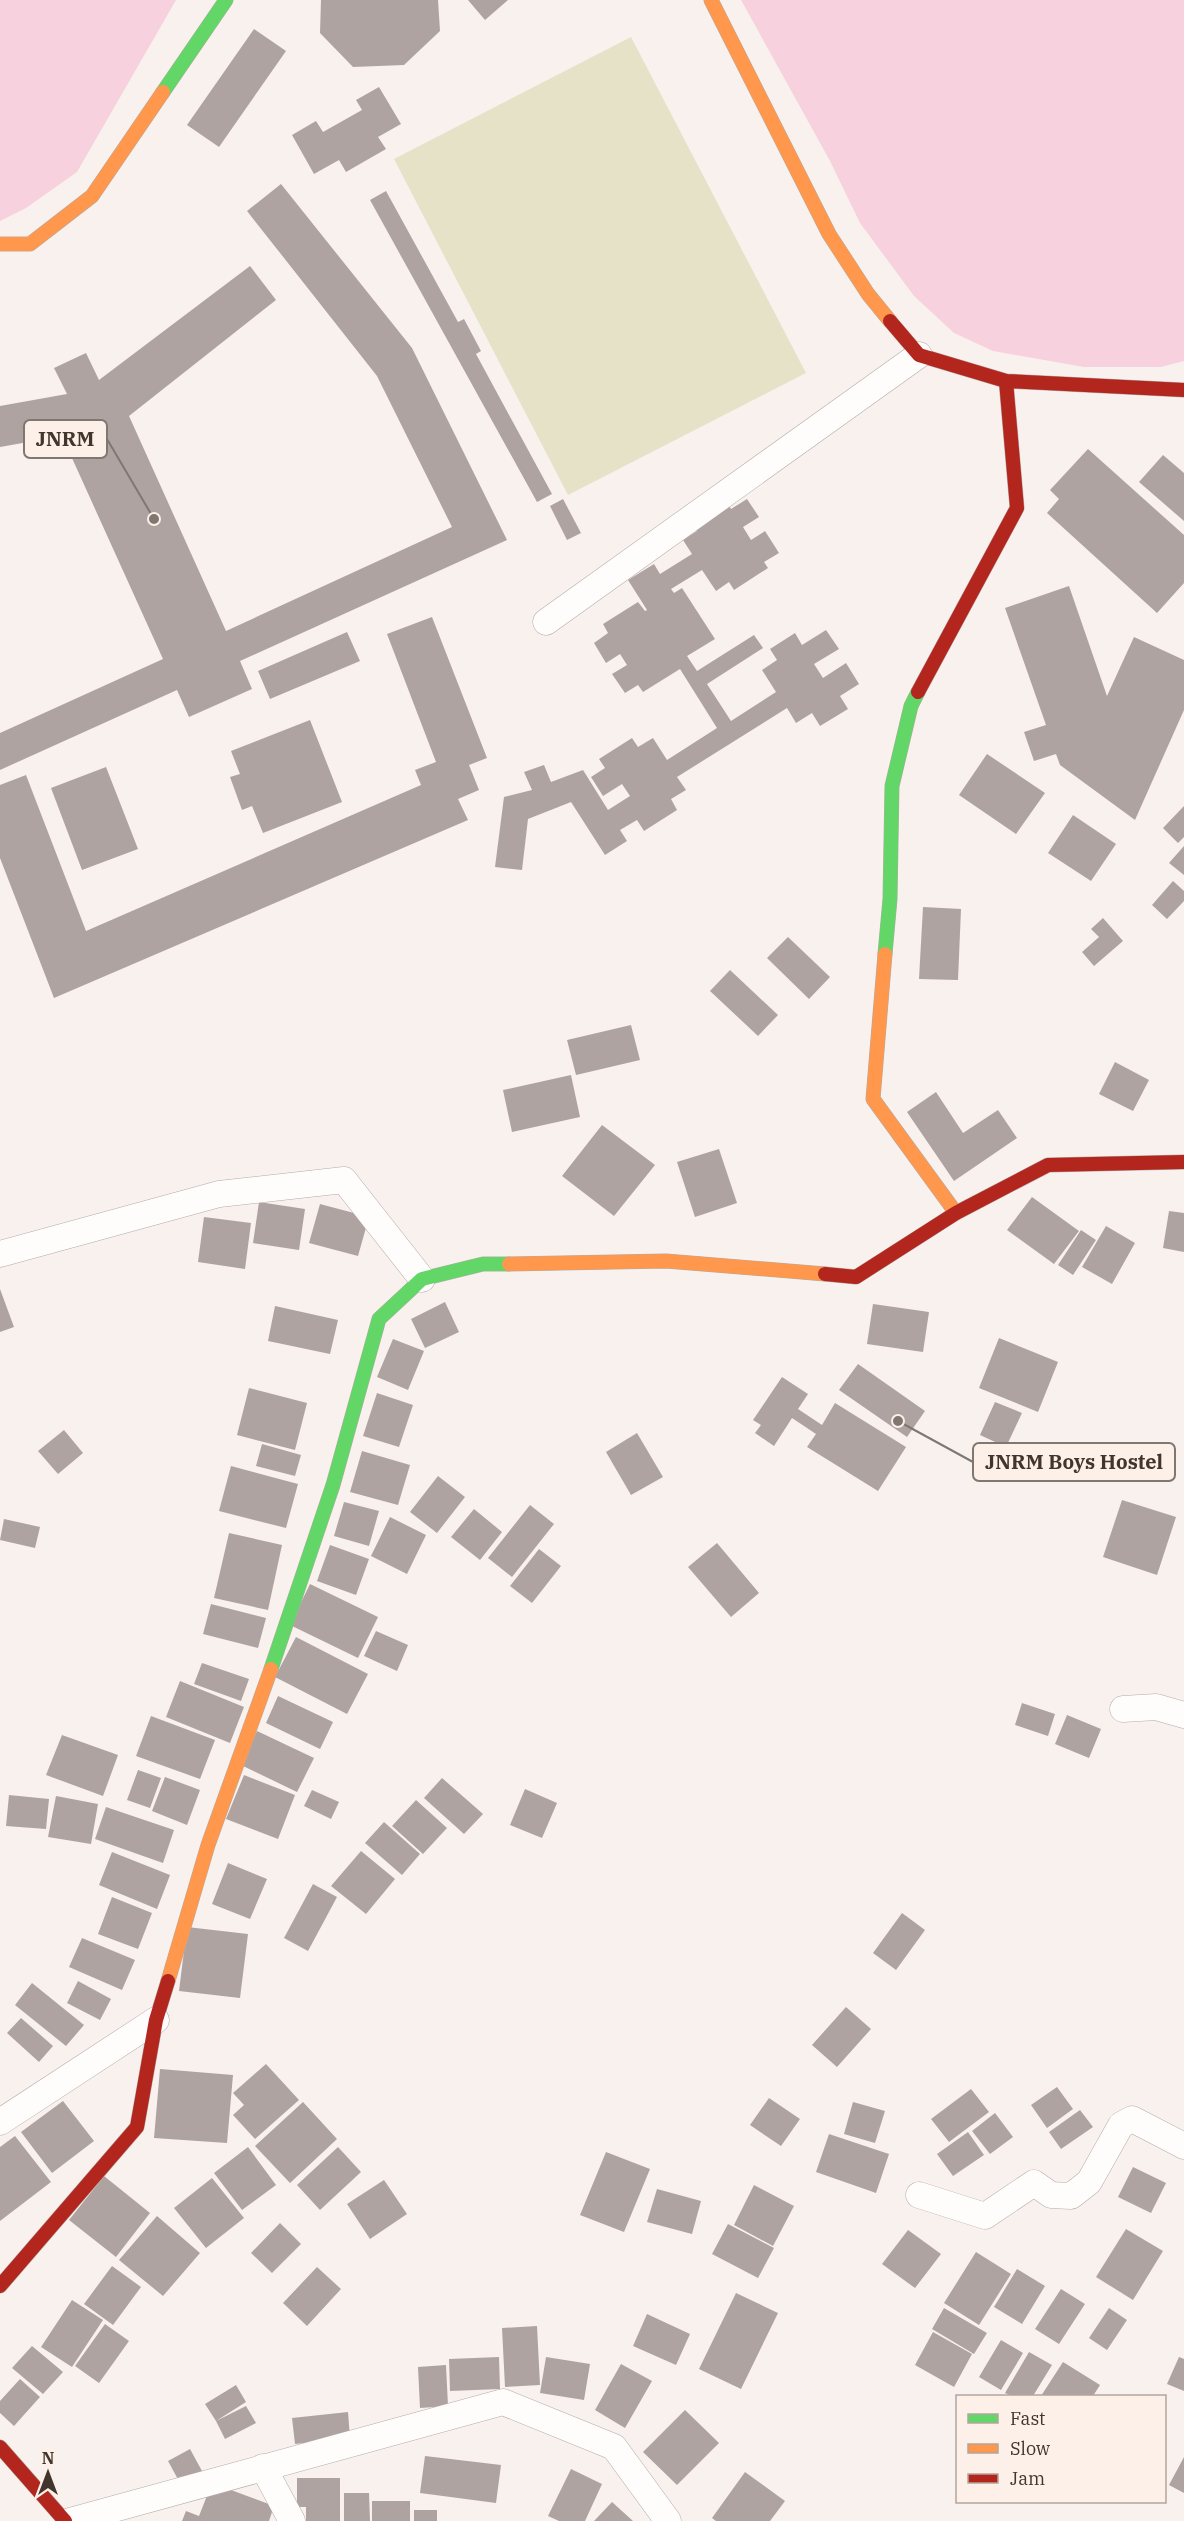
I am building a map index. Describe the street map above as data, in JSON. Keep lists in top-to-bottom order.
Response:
{
  "places": ["JNRM", "JNRM Boys Hostel"],
  "legend": ["Fast", "Slow", "Jam"],
  "north": "top"
}
